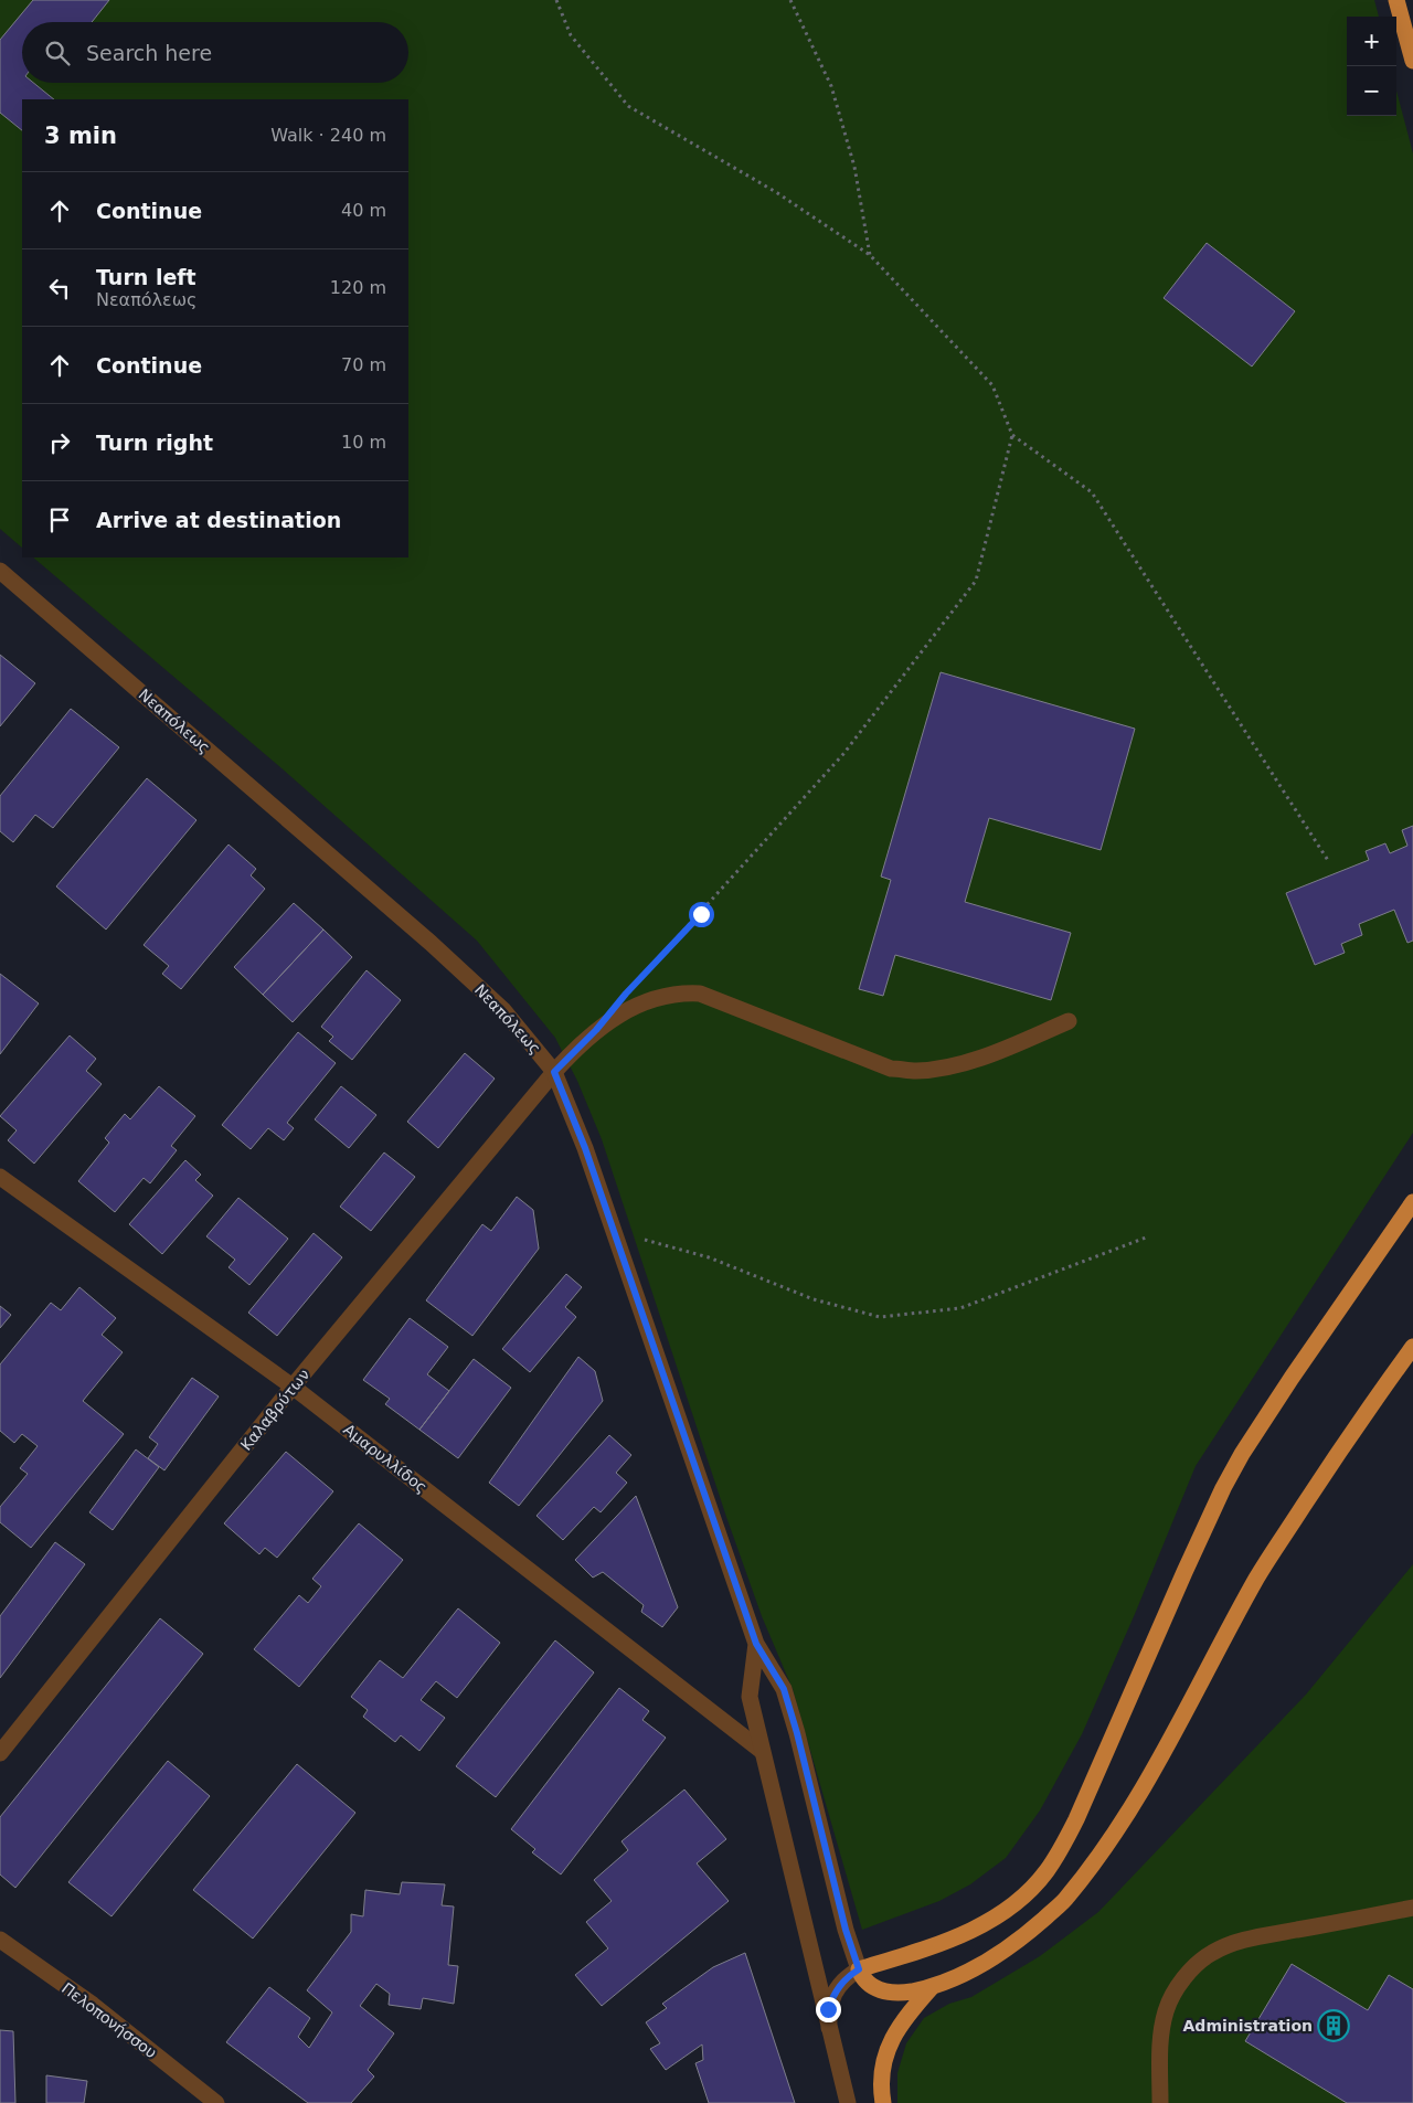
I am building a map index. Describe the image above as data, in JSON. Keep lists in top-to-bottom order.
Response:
{
  "streets": {
    "street": [
      "Νεαπόλεως",
      "Καλαβρύτων",
      "Αμαρυλλίδος",
      "Πελοπονήσσου"
    ]
  },
  "crossings": [
    ["Νεαπόλεως", "Καλαβρύτων"],
    ["Καλαβρύτων", "Αμαρυλλίδος"]
  ],
  "places": {
    "building": ["Administration"]
  },
  "page": {
    "map_buttons": ["+", "−"],
    "search": "Search here",
    "heading": ["3 min", "Walk · 240 m"],
    "list": [
      ["Continue", "40 m"],
      ["Turn left", "Νεαπόλεως", "120 m"],
      ["Continue", "70 m"],
      ["Turn right", "10 m"],
      "Arrive at destination"
    ]
  }
}
